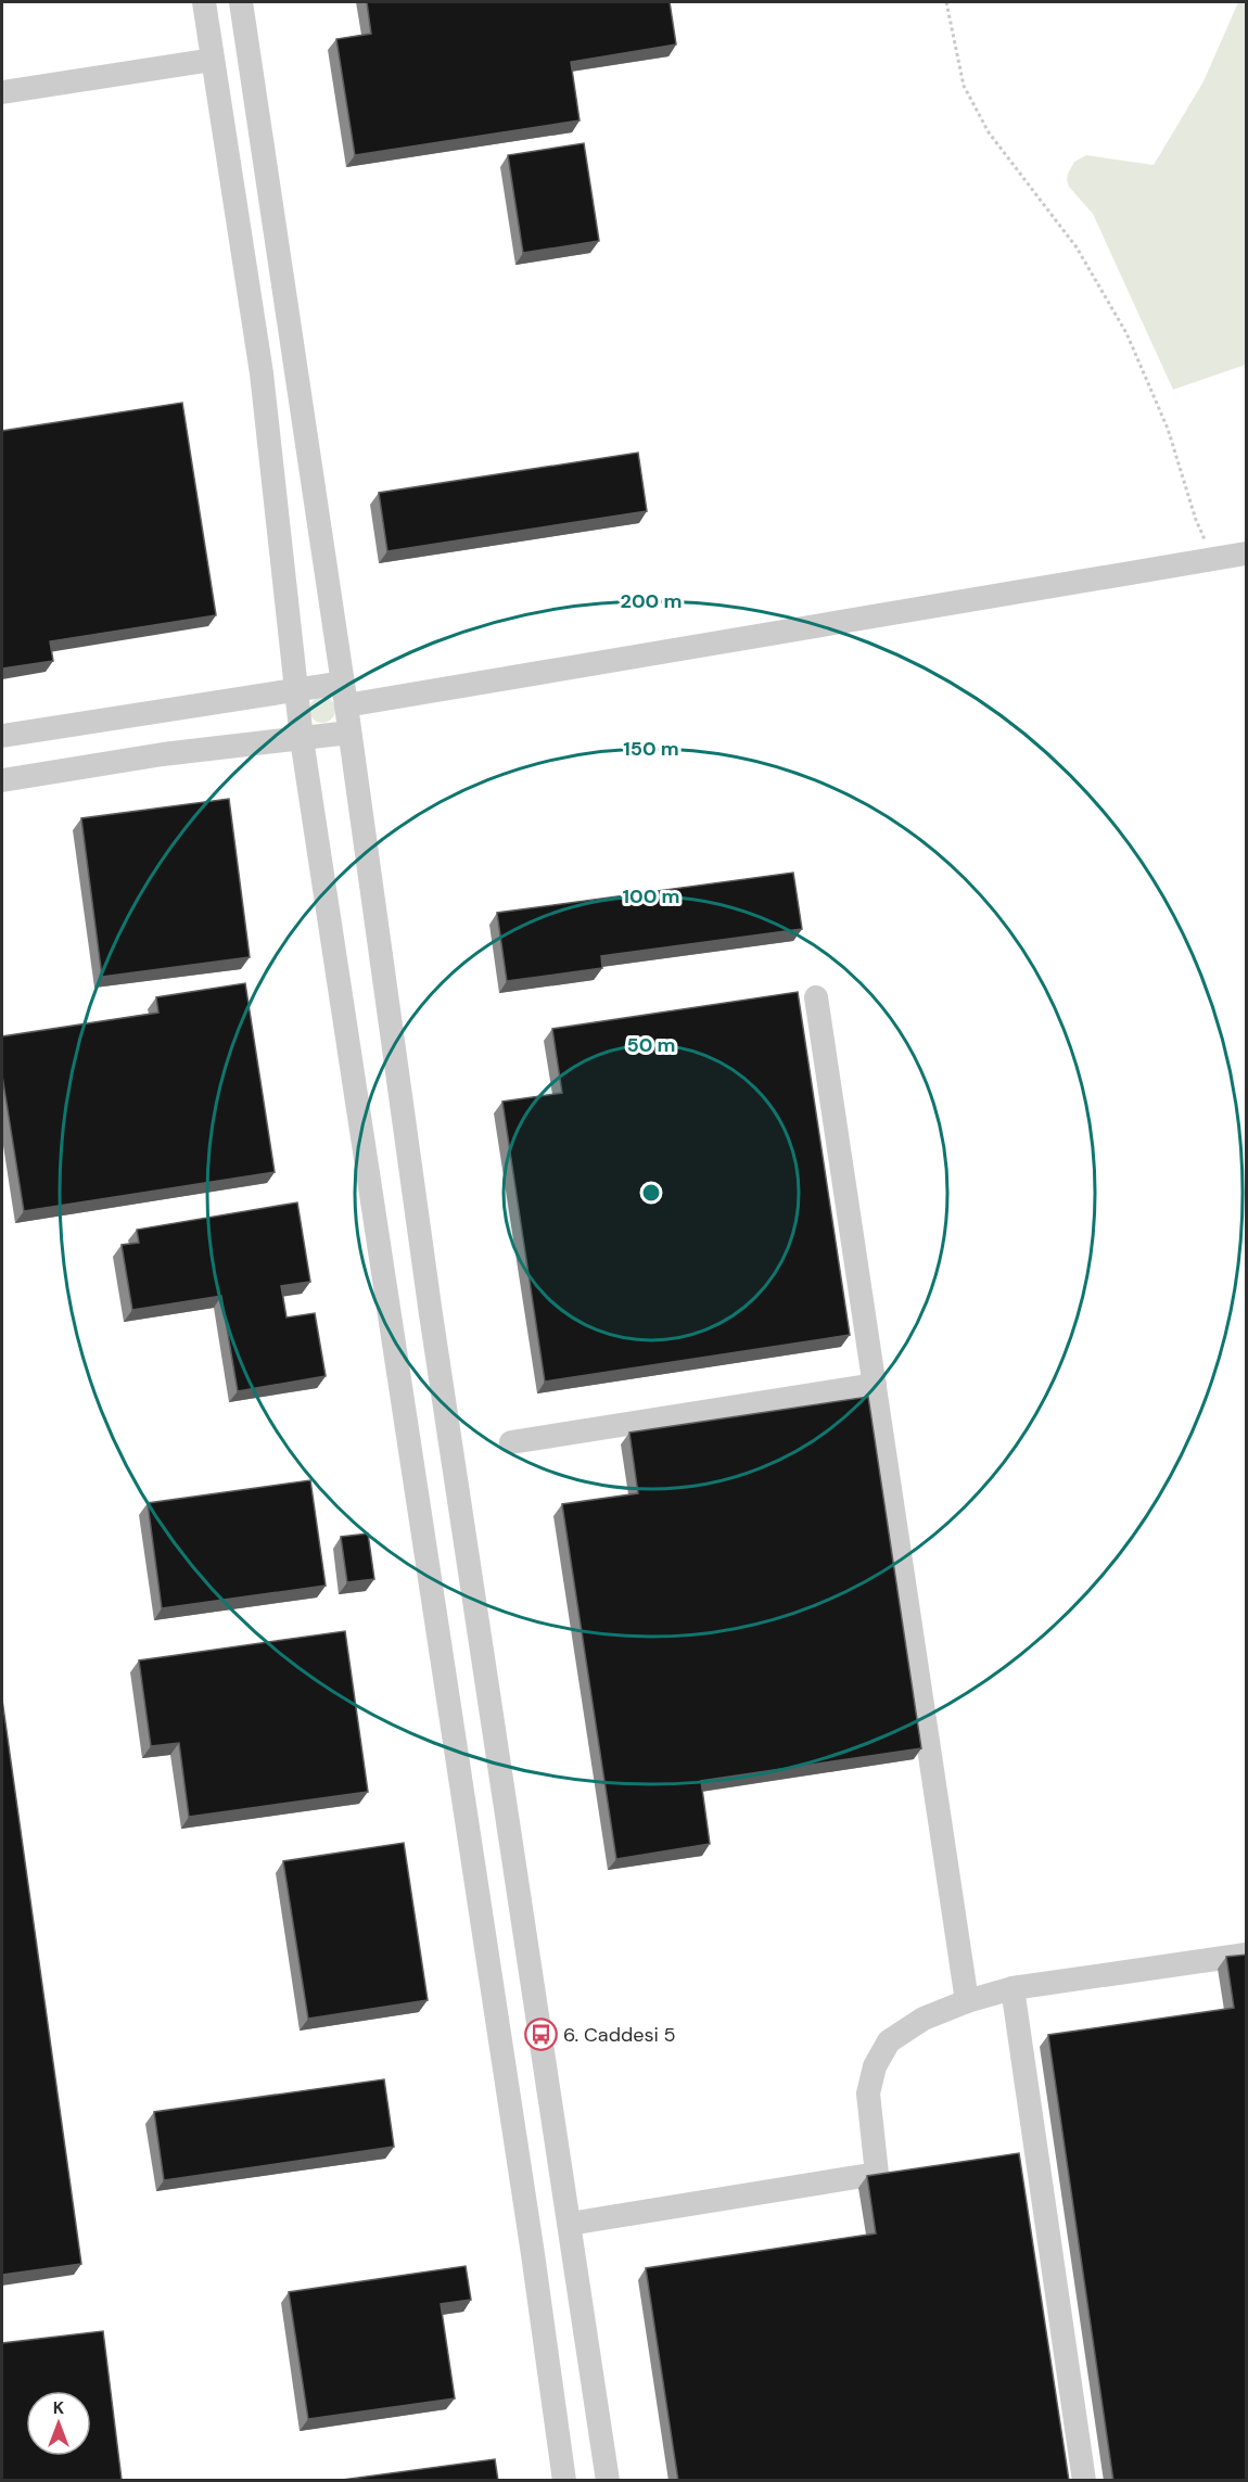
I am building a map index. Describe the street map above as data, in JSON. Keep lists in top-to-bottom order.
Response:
{
  "places": {
    "bus stop": ["6. Caddesi 5"]
  },
  "north": "top",
  "rings": [
    "200 m",
    "150 m",
    "100 m",
    "50 m"
  ]
}
